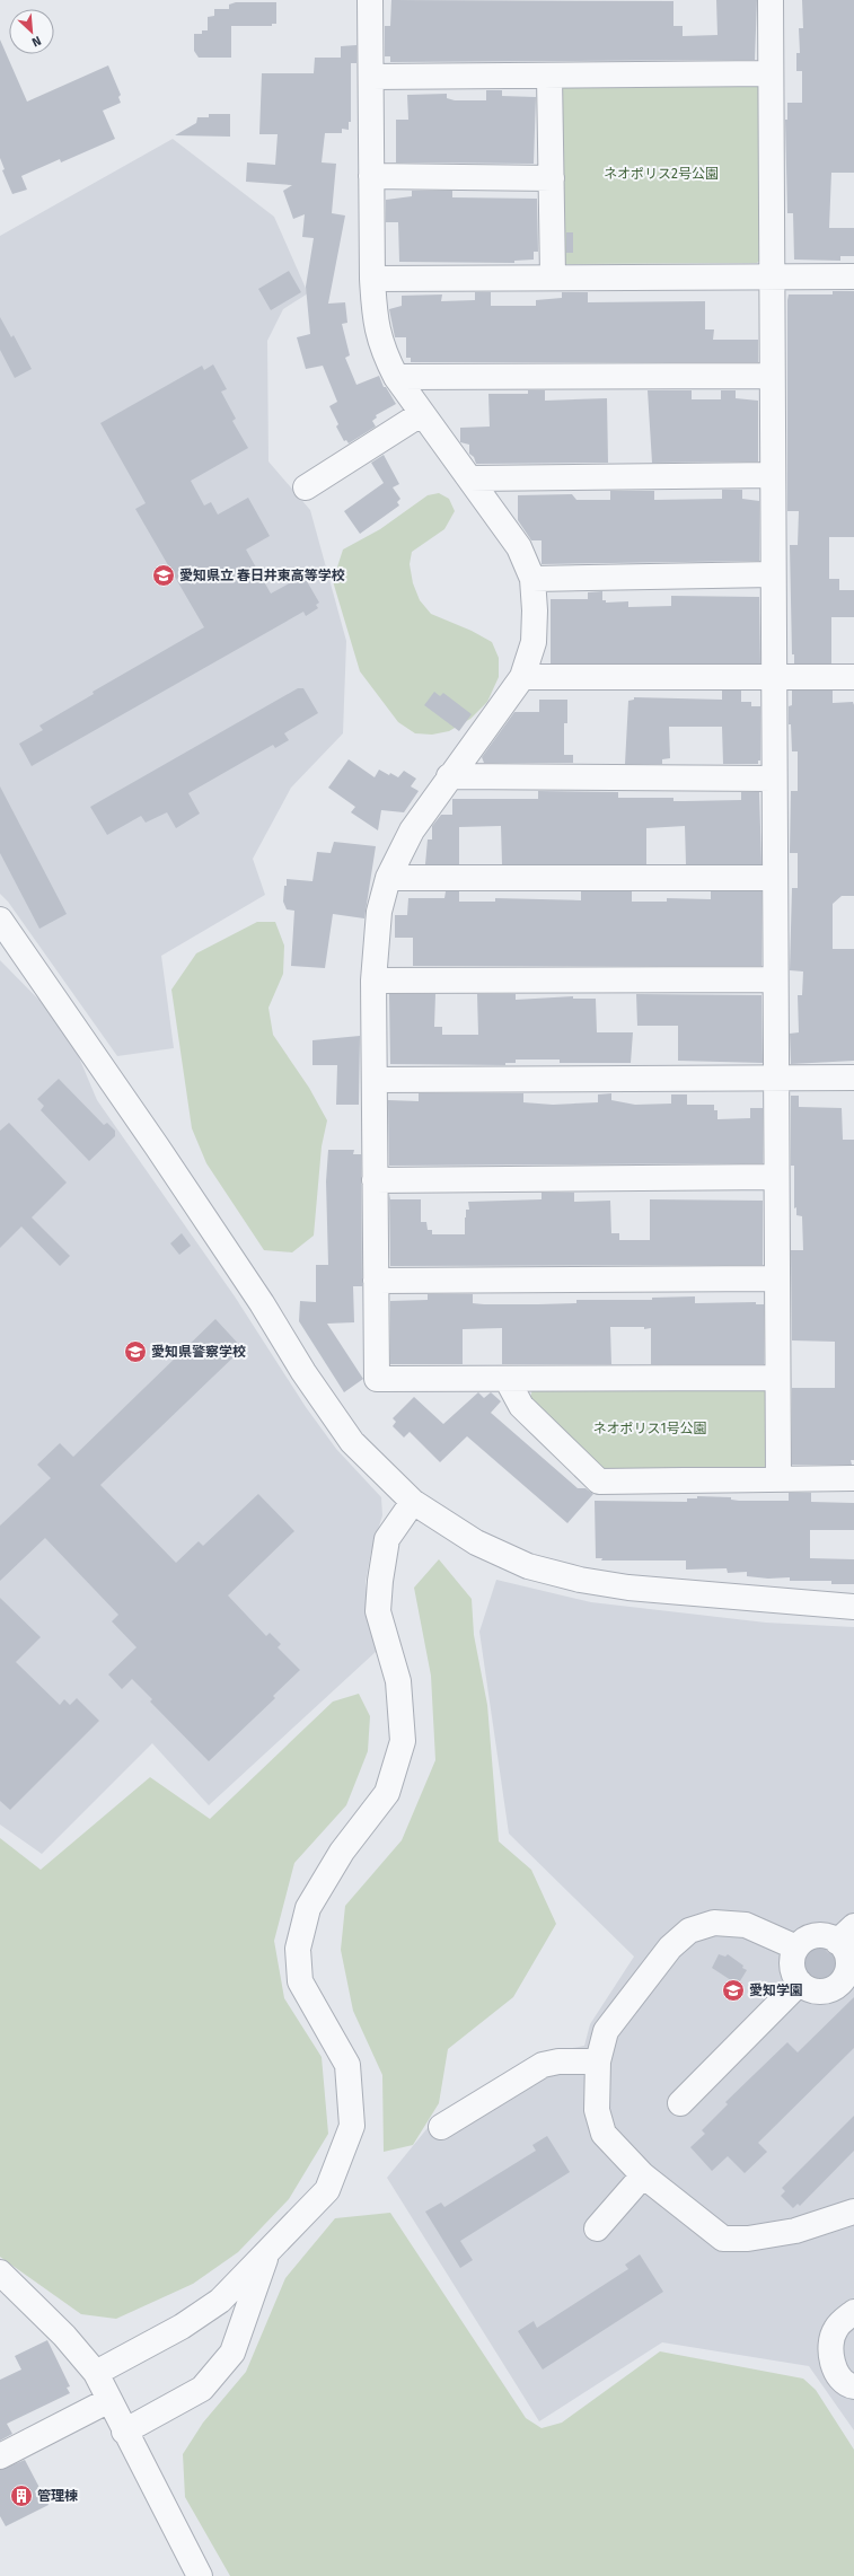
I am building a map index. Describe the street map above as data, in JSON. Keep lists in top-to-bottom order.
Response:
{
  "parks": ["ネオポリス2号公園", "ネオポリス1号公園"],
  "places": {
    "school or university": ["愛知県立 春日井東高等学校", "愛知県警察学校", "愛知学園"],
    "building": ["管理棟"]
  },
  "north": "bottom right"
}
